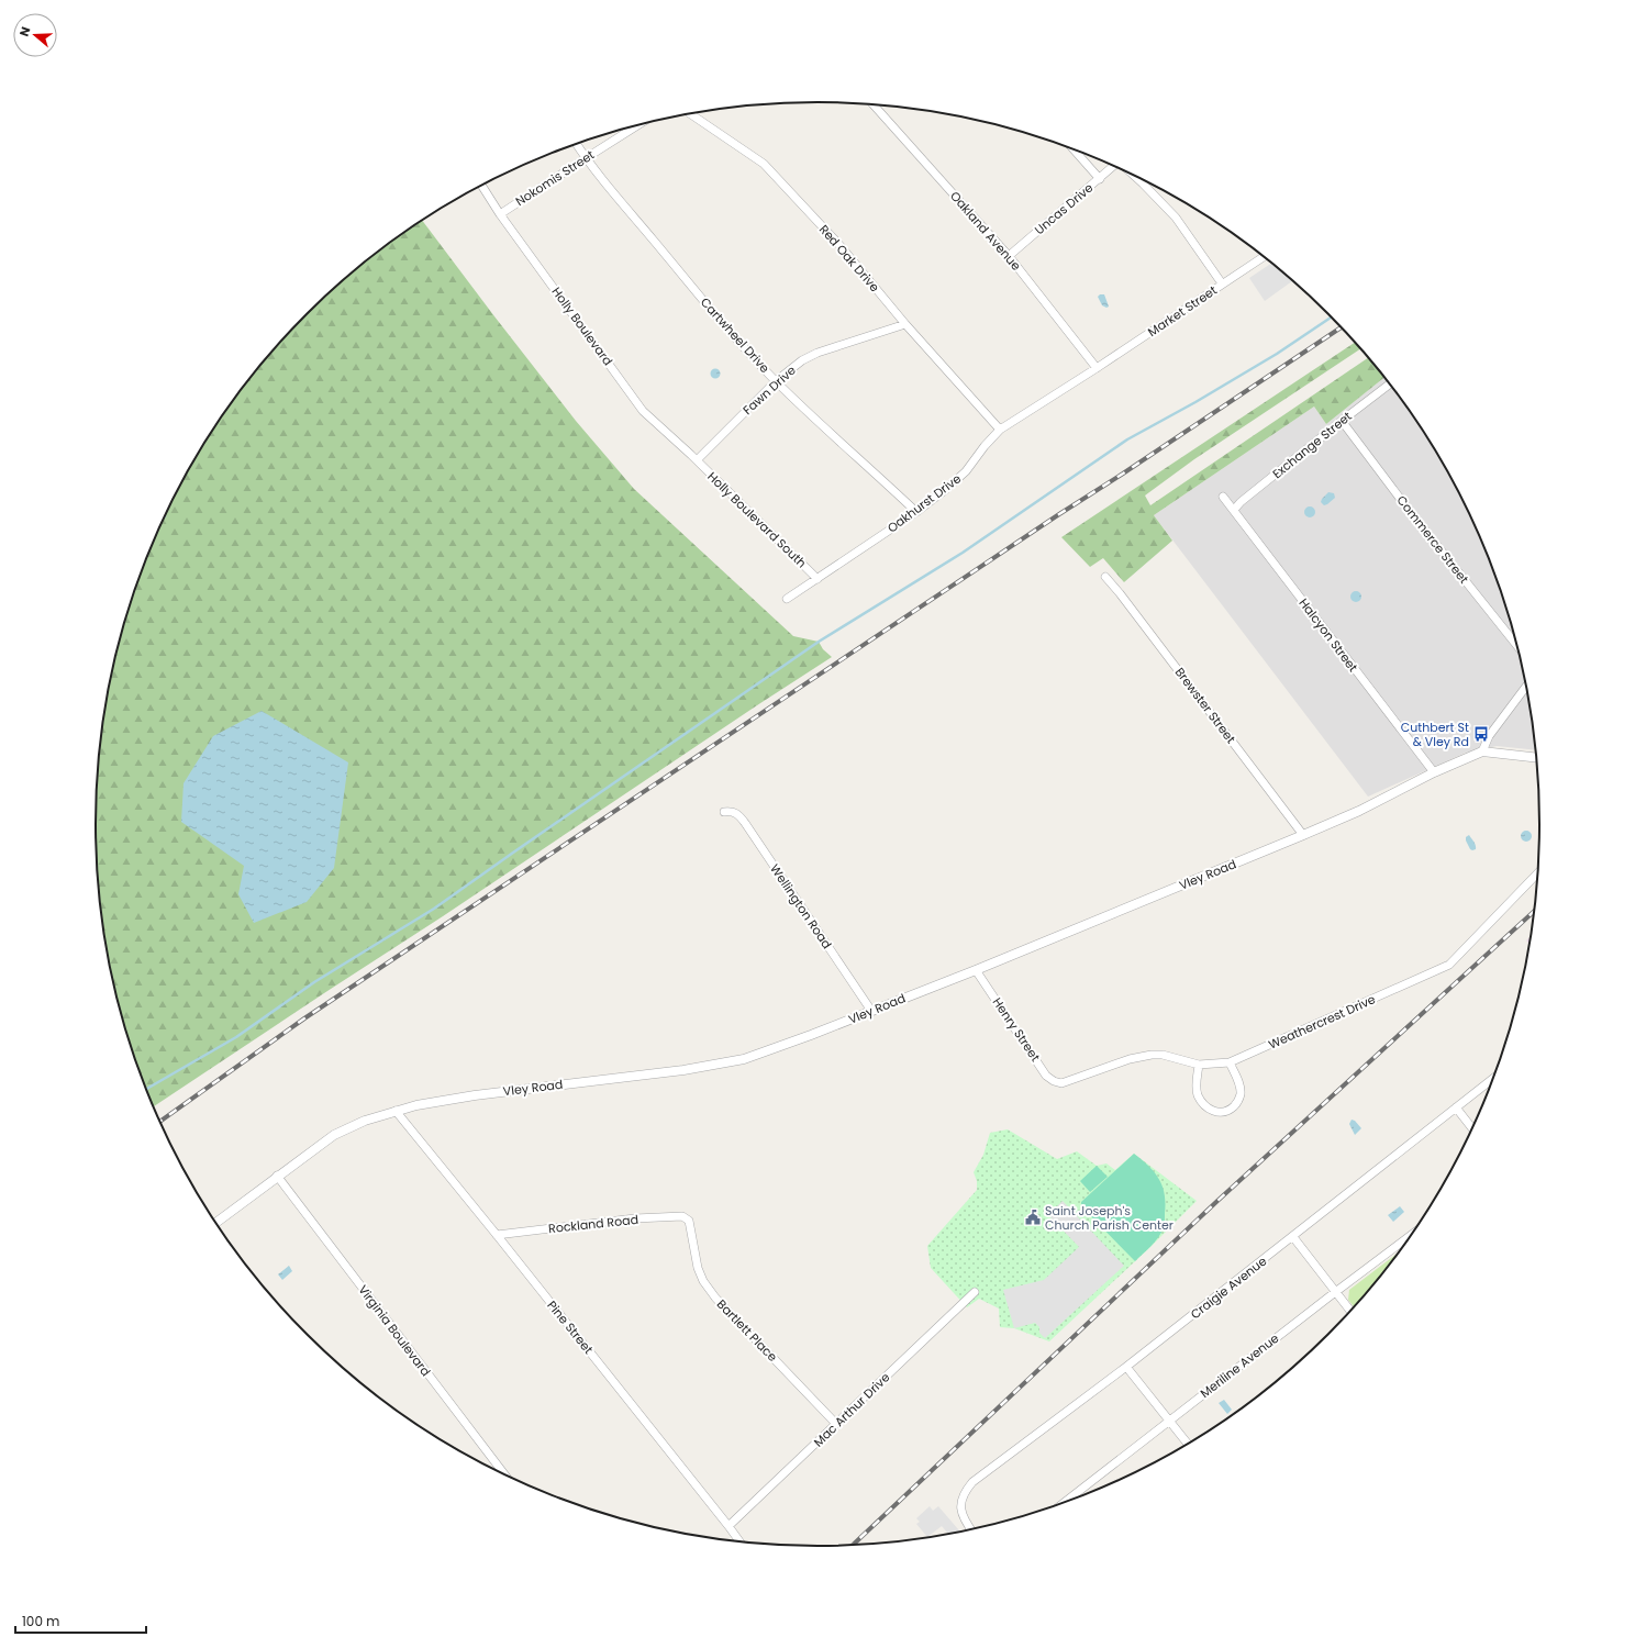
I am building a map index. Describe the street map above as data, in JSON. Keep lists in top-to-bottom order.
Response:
{
  "streets": {
    "street": [
      "Nokomis Street",
      "Uncas Drive",
      "Oakland Avenue",
      "Red Oak Drive",
      "Market Street",
      "Holly Boulevard",
      "Cartwheel Drive",
      "Fawn Drive",
      "Exchange Street",
      "Oakhurst Drive",
      "Holly Boulevard South",
      "Commerce Street",
      "Halcyon Street",
      "Brewster Street",
      "Vley Road",
      "Wellington Road",
      "Weathercrest Drive",
      "Henry Street",
      "Rockland Road",
      "Craigie Avenue",
      "Pine Street",
      "Virginia Boulevard",
      "Bartlett Place",
      "Meriline Avenue",
      "Mac Arthur Drive"
    ]
  },
  "crossings": [
    ["Nokomis Street", "Holly Boulevard"],
    ["Nokomis Street", "Cartwheel Drive"],
    ["Uncas Drive", "Oakland Avenue"],
    ["Oakland Avenue", "Market Street"],
    ["Oakland Avenue", "Oakhurst Drive"],
    ["Red Oak Drive", "Fawn Drive"],
    ["Red Oak Drive", "Oakhurst Drive"],
    ["Market Street", "Oakhurst Drive"],
    ["Holly Boulevard", "Fawn Drive"],
    ["Holly Boulevard", "Holly Boulevard South"],
    ["Cartwheel Drive", "Fawn Drive"],
    ["Cartwheel Drive", "Oakhurst Drive"],
    ["Fawn Drive", "Holly Boulevard South"],
    ["Exchange Street", "Commerce Street"],
    ["Exchange Street", "Halcyon Street"],
    ["Oakhurst Drive", "Holly Boulevard South"],
    ["Halcyon Street", "Vley Road"],
    ["Brewster Street", "Vley Road"],
    ["Vley Road", "Wellington Road"],
    ["Vley Road", "Henry Street"],
    ["Vley Road", "Pine Street"],
    ["Vley Road", "Virginia Boulevard"],
    ["Weathercrest Drive", "Henry Street"],
    ["Rockland Road", "Pine Street"],
    ["Rockland Road", "Bartlett Place"],
    ["Pine Street", "Mac Arthur Drive"],
    ["Bartlett Place", "Mac Arthur Drive"]
  ],
  "places": {
    "bus stop": ["Cuthbert St & Vley Rd"],
    "public building": ["Saint Joseph's Church Parish Center"]
  },
  "scale_bar": "100 m",
  "north": "left"
}
